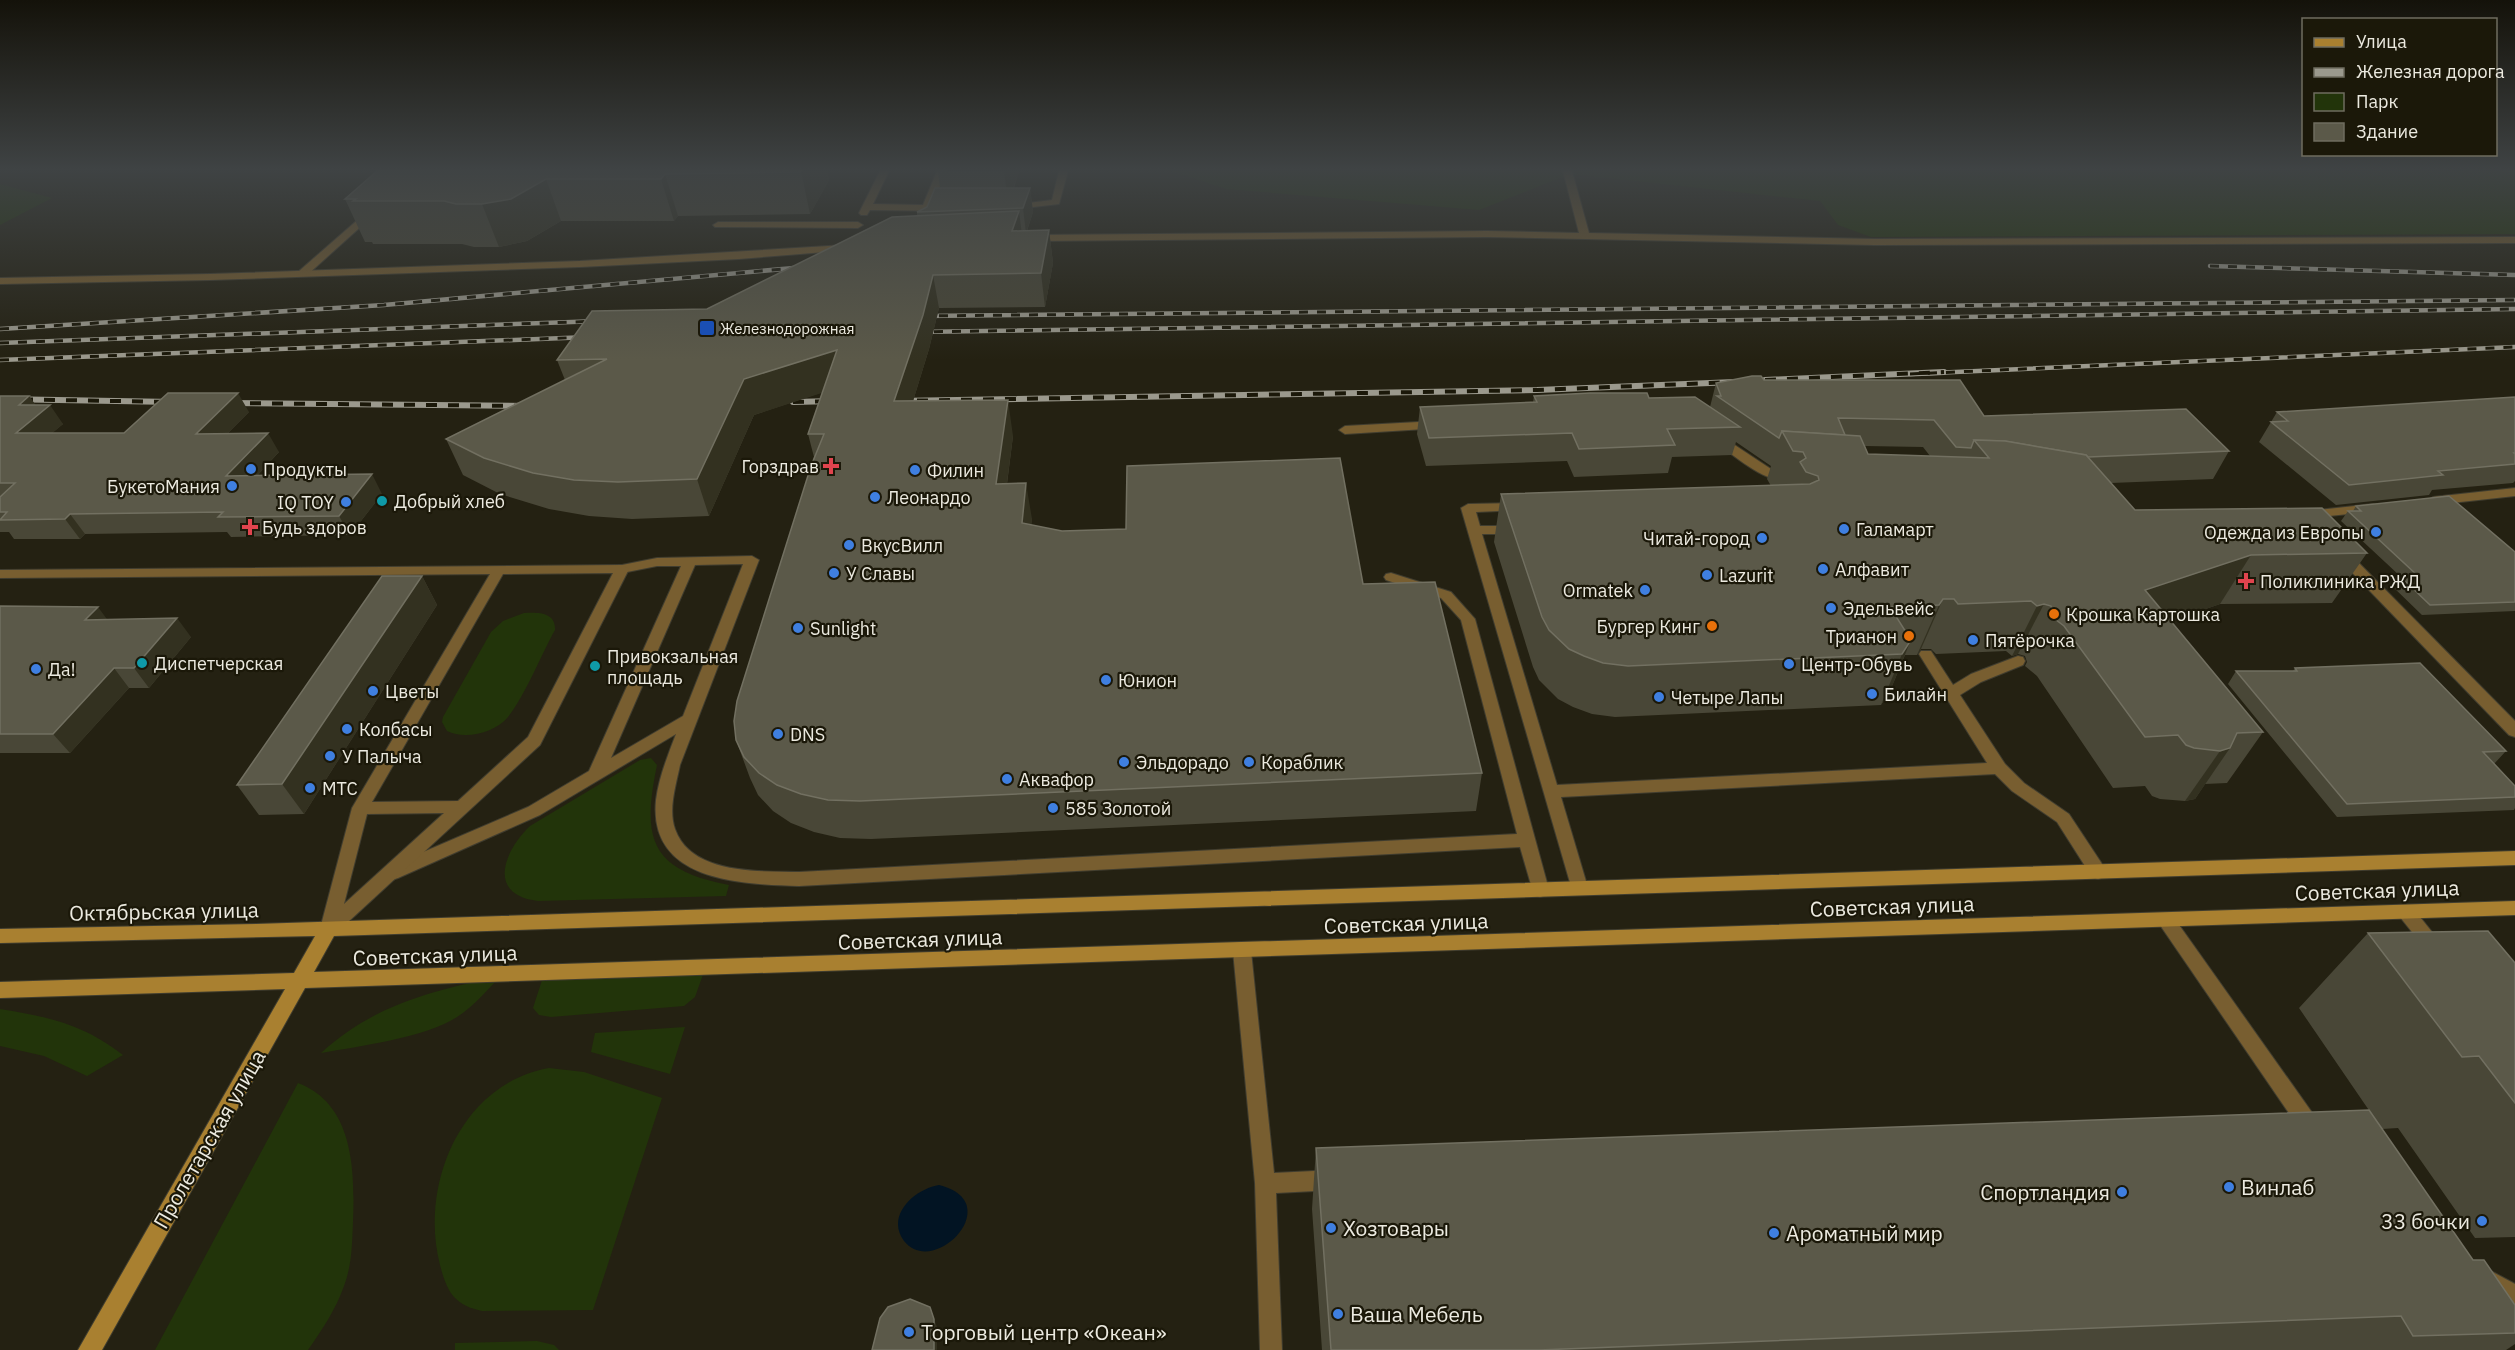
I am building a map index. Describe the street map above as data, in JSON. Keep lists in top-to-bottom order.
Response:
{
  "streets": {
    "main road": ["Советская улица", "Октябрьская улица", "Пролетарская улица"]
  },
  "crossings": [
    ["Советская улица", "Октябрьская улица"],
    ["Советская улица", "Пролетарская улица"],
    ["Октябрьская улица", "Пролетарская улица"]
  ],
  "places": {
    "transit": ["Железнодорожная"],
    "health": ["Горздрав", "Будь здоров", "Поликлиника РЖД"],
    "other": [
      "Продукты",
      "Филин",
      "БукетоМания",
      "Леонардо",
      "Добрый хлеб",
      "IQ TOY",
      "Галамарт",
      "Одежда из Европы",
      "Читай-город",
      "ВкусВилл",
      "Алфавит",
      "У Славы",
      "Lazurit",
      "Ormatek",
      "Эдельвейс",
      "Крошка Картошка",
      "Бургер Кинг",
      "Sunlight",
      "Трианон",
      "Пятёрочка",
      "Диспетчерская",
      "Центр-Обувь",
      "Привокзальная площадь",
      "Да!",
      "Юнион",
      "Цветы",
      "Билайн",
      "Четыре Лапы",
      "Колбасы",
      "DNS",
      "У Палыча",
      "Эльдорадо",
      "Кораблик",
      "Аквафор",
      "МТС",
      "585 Золотой",
      "Винлаб",
      "Спортландия",
      "33 бочки",
      "Хозтовары",
      "Ароматный мир",
      "Ваша Мебель",
      "Торговый центр «Океан»"
    ]
  },
  "legend": [
    "Улица",
    "Железная дорога",
    "Парк",
    "Здание"
  ]
}
